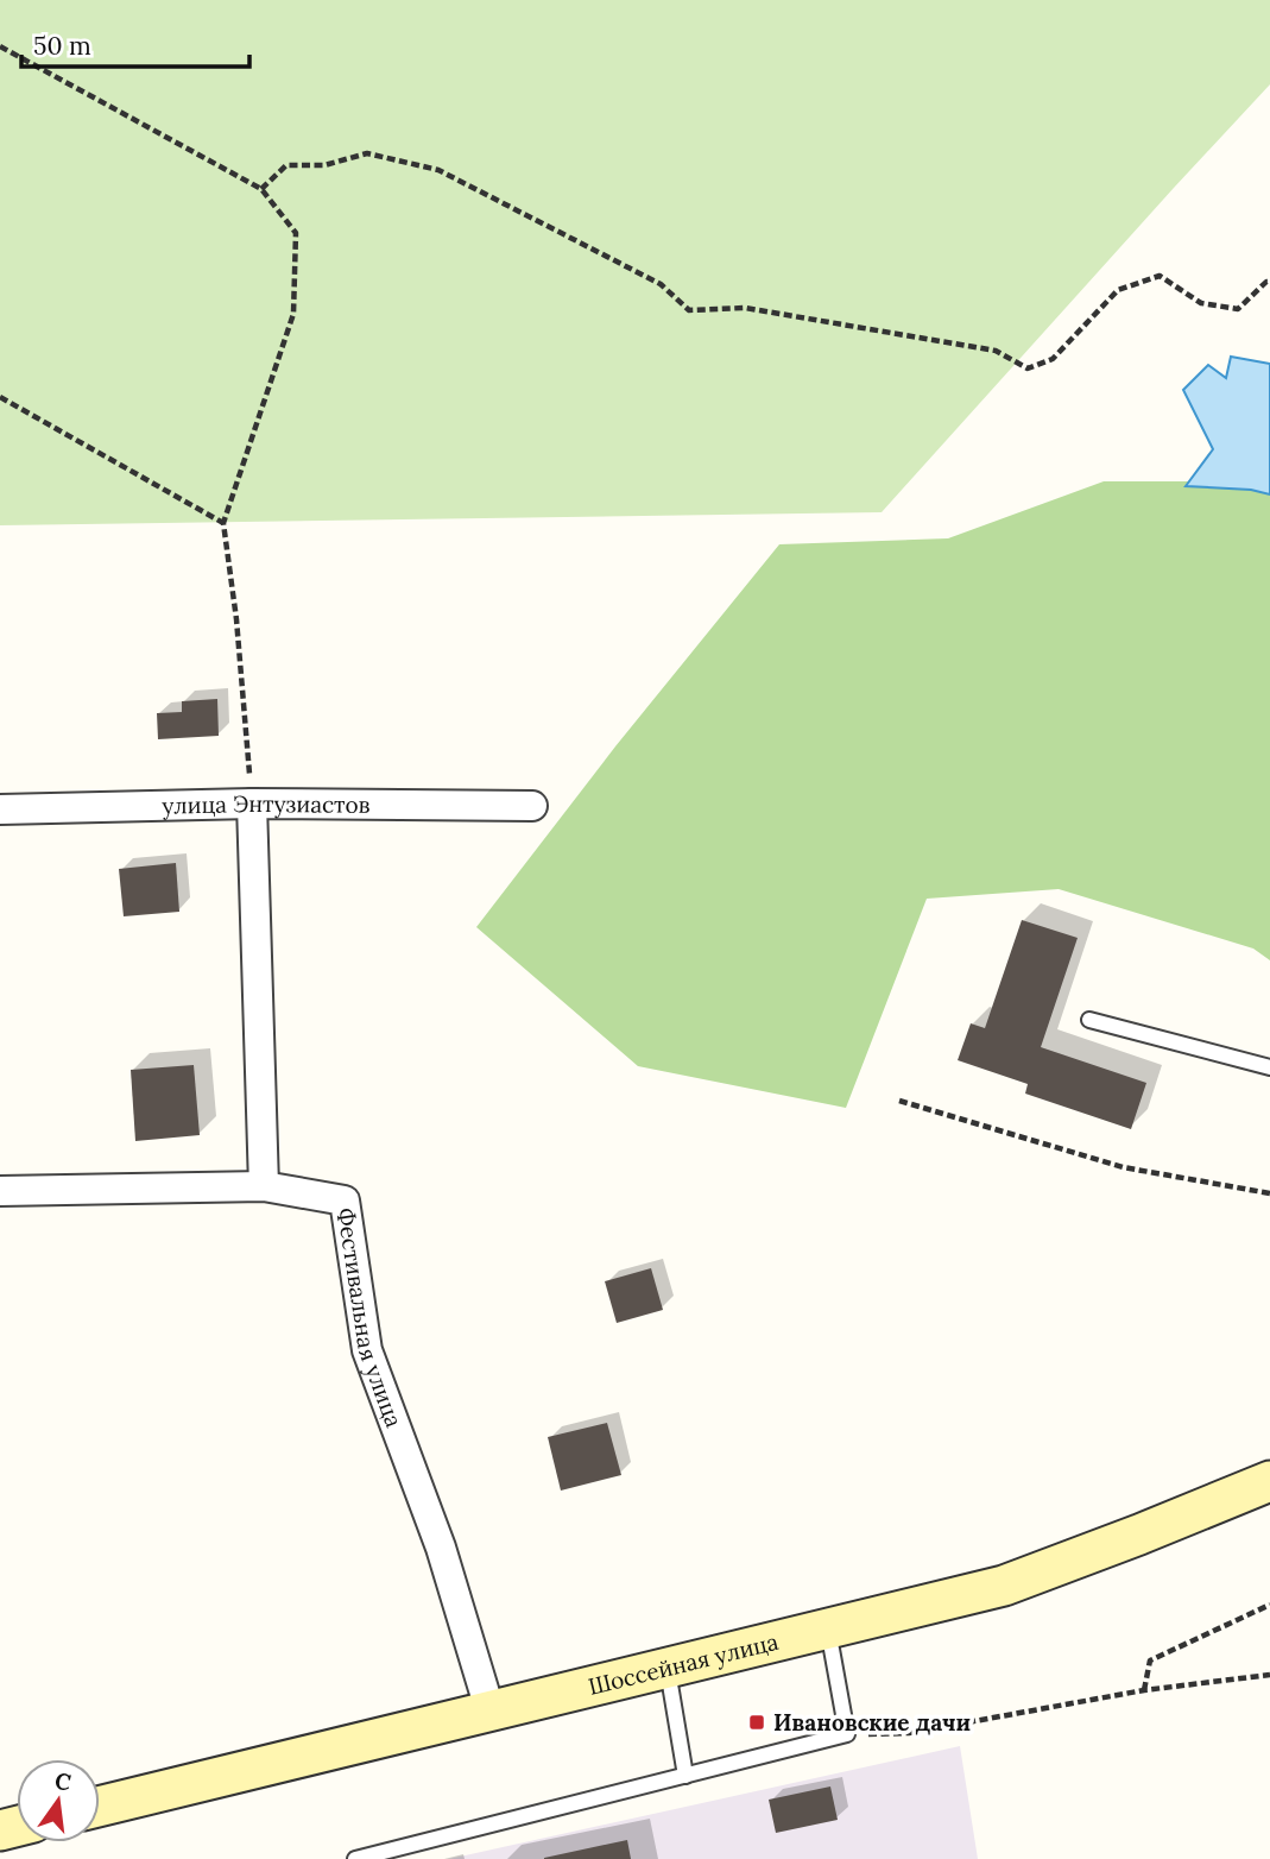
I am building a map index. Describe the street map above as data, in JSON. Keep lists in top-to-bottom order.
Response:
{
  "streets": {
    "main road": ["Шоссейная улица"],
    "street": ["улица Энтузиастов", "Фестивальная улица"]
  },
  "crossings": [
    ["Фестивальная улица", "Шоссейная улица"]
  ],
  "places": {
    "transit": ["Ивановские дачи"]
  },
  "scale_bar": "50 m",
  "north": "top"
}
